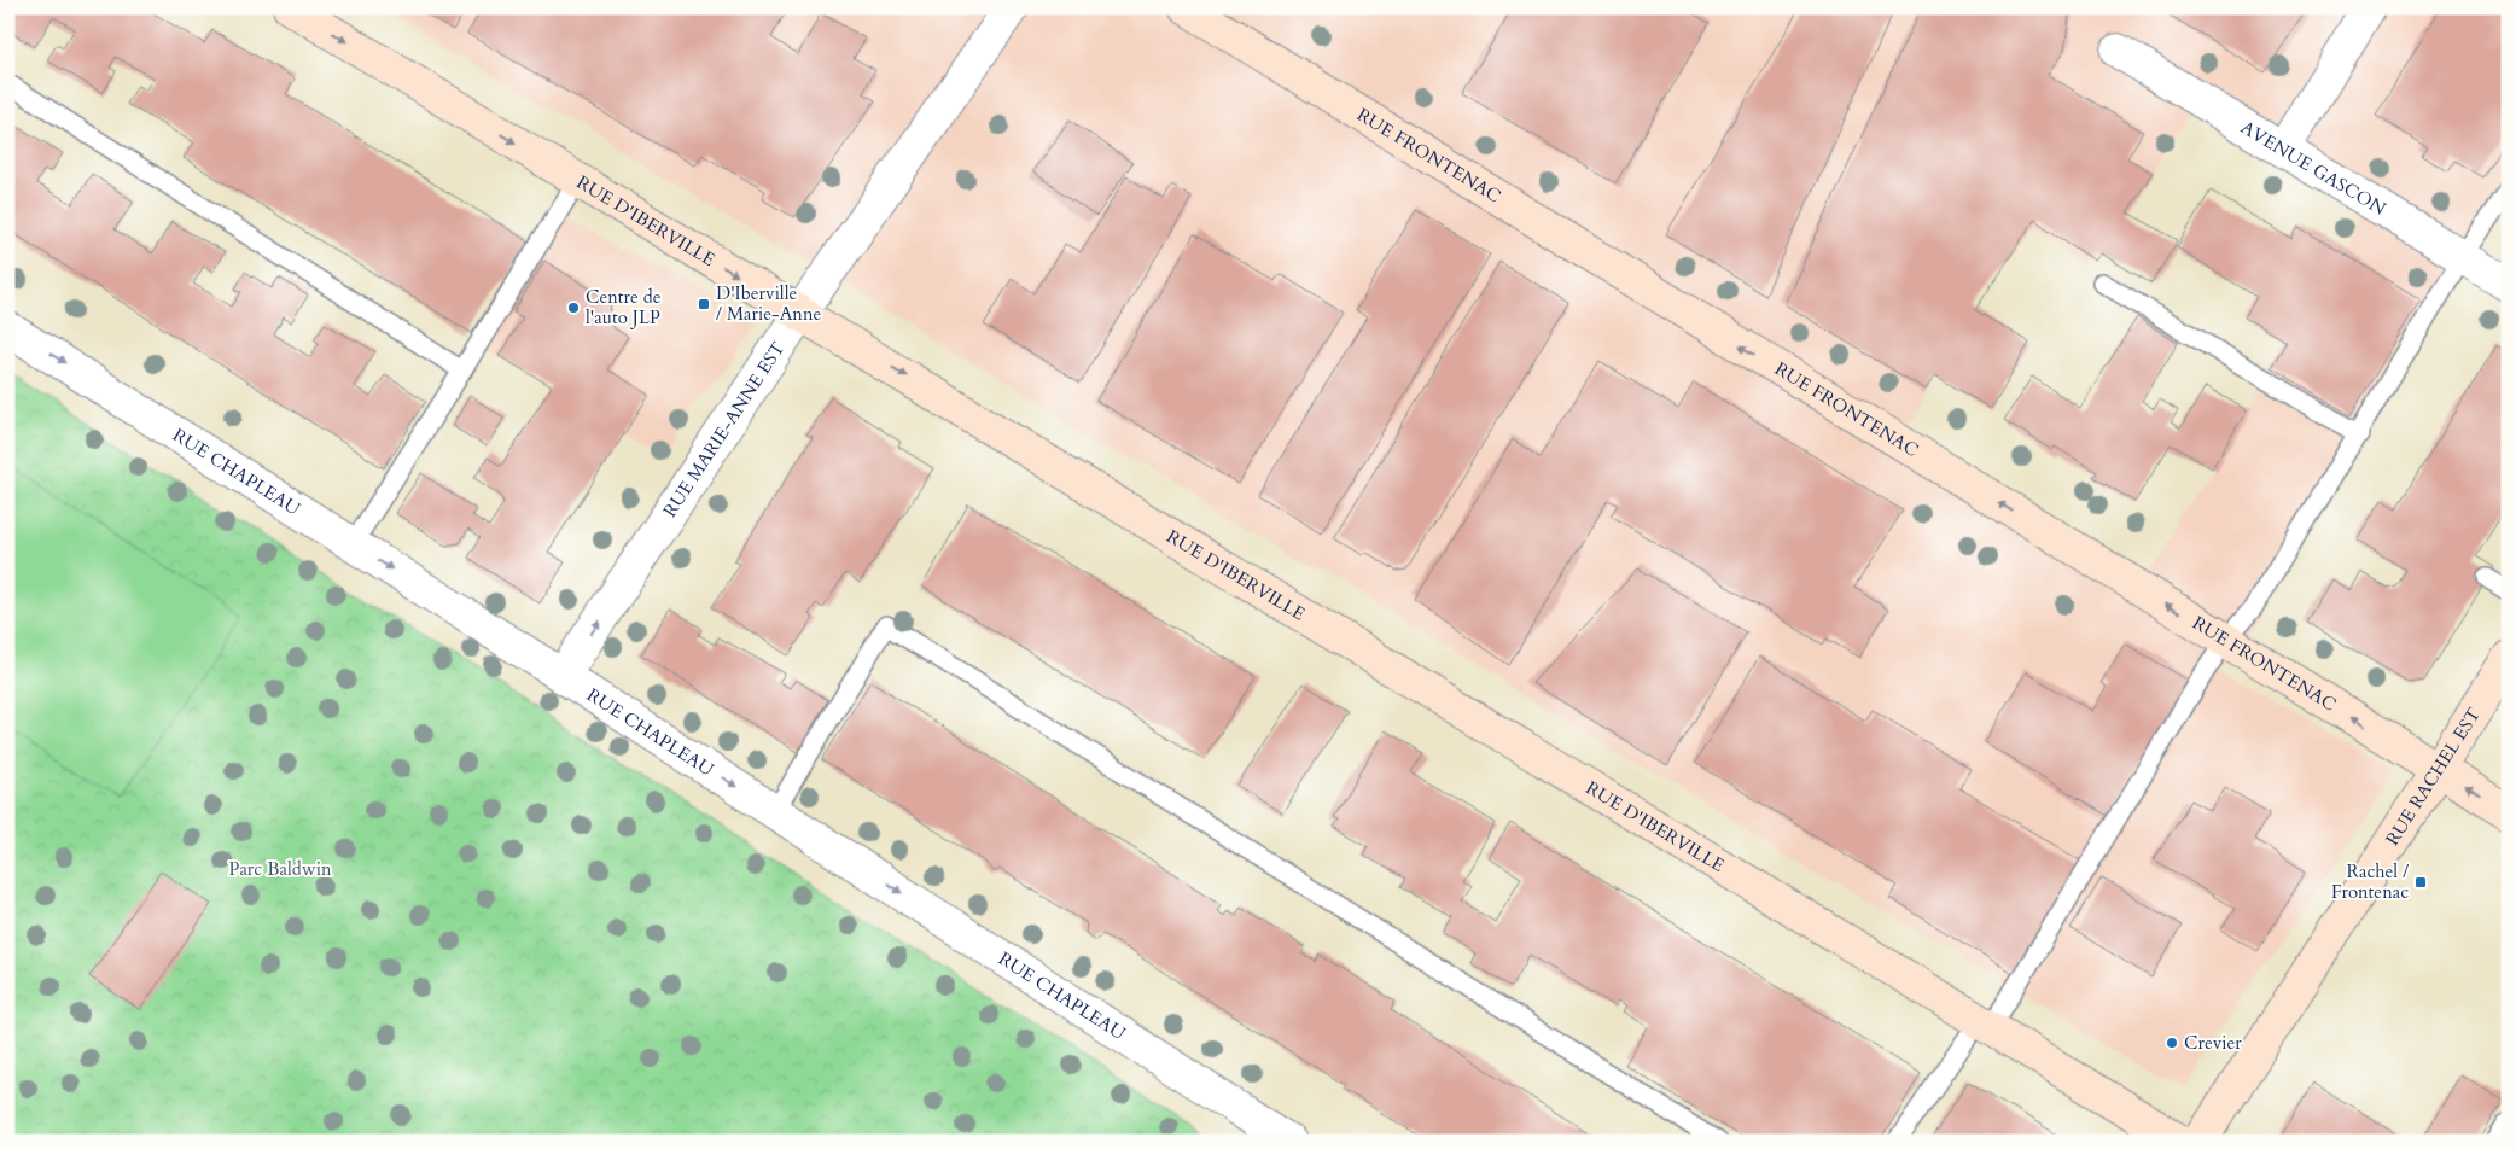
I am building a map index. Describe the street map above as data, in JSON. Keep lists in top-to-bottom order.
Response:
{
  "streets": {
    "main road": ["RUE FRONTENAC", "RUE D'IBERVILLE", "RUE RACHEL EST"],
    "street": ["AVENUE GASCON", "RUE MARIE-ANNE EST", "RUE CHAPLEAU"]
  },
  "crossings": [
    ["RUE FRONTENAC", "RUE RACHEL EST"],
    ["RUE D'IBERVILLE", "RUE MARIE-ANNE EST"],
    ["RUE MARIE-ANNE EST", "RUE CHAPLEAU"]
  ],
  "one_way": [
    "RUE FRONTENAC",
    "RUE D'IBERVILLE",
    "RUE MARIE-ANNE EST",
    "RUE CHAPLEAU"
  ],
  "parks": ["Parc Baldwin"],
  "places": {
    "transit": ["D'Iberville / Marie-Anne", "Rachel / Frontenac"],
    "other": ["Centre de l'auto JLP", "Crevier"]
  }
}
